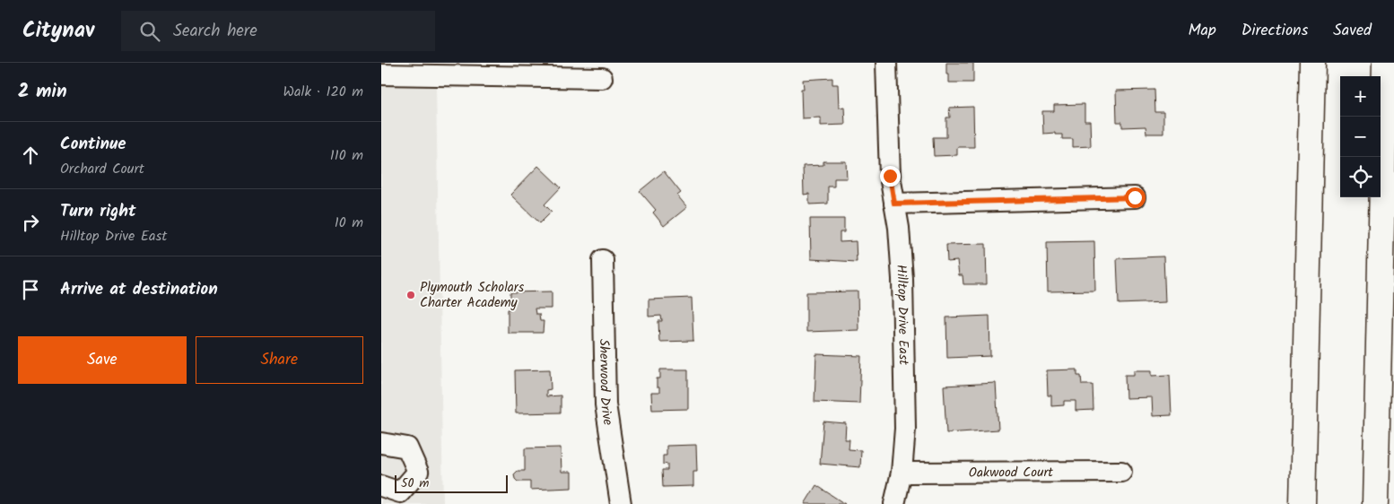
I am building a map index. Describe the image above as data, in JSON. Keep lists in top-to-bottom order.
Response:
{
  "streets": {
    "street": ["Hilltop Drive East", "Sherwood Drive", "Oakwood Court"]
  },
  "crossings": [
    ["Hilltop Drive East", "Oakwood Court"]
  ],
  "places": ["Plymouth Scholars Charter Academy"],
  "scale_bar": "50 m",
  "page": {
    "header": "Citynav",
    "search": "Search here",
    "nav": ["Map", "Directions", "Saved"],
    "heading": ["2 min", "Walk · 120 m"],
    "map_buttons": ["+", "−"],
    "list": [
      ["Continue", "Orchard Court", "110 m"],
      ["Turn right", "Hilltop Drive East", "10 m"],
      "Arrive at destination"
    ],
    "buttons": ["Save", "Share"],
    "scale": "50 m"
  }
}
